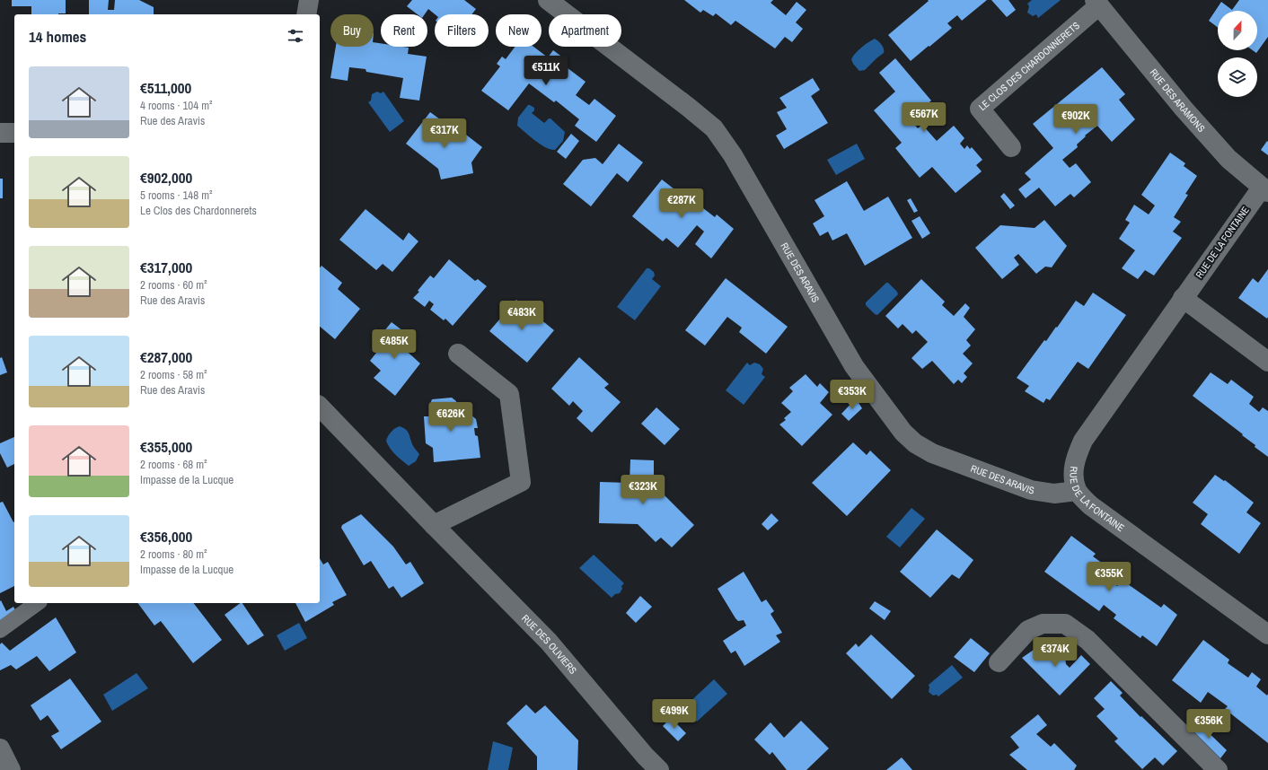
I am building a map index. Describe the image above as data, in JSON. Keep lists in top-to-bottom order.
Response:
{
  "streets": {
    "street": [
      "LE CLOS DES CHARDONNERETS",
      "RUE DES ARAMONS",
      "RUE DE LA FONTAINE",
      "RUE DES ARAVIS",
      "RUE DES OLIVIERS"
    ]
  },
  "crossings": [
    ["LE CLOS DES CHARDONNERETS", "RUE DES ARAMONS"],
    ["RUE DES ARAMONS", "RUE DE LA FONTAINE"],
    ["RUE DE LA FONTAINE", "RUE DES ARAVIS"]
  ],
  "north": "top",
  "page": {
    "chip": [
      "Buy",
      "Rent",
      "Filters",
      "New",
      "Apartment"
    ],
    "heading": "14 homes",
    "price": [
      "€511K",
      "€567K",
      "€902K",
      "€317K",
      "€287K",
      "€483K",
      "€485K",
      "€353K",
      "€626K",
      "€323K",
      "€355K",
      "€374K",
      "€499K",
      "€356K"
    ],
    "list": [
      {
        "name": "€511,000",
        "note": "4 rooms · 104 m² · Rue des Aravis"
      },
      {
        "name": "€902,000",
        "note": "5 rooms · 148 m² · Le Clos des Chardonnerets"
      },
      {
        "name": "€317,000",
        "note": "2 rooms · 60 m² · Rue des Aravis"
      },
      {
        "name": "€287,000",
        "note": "2 rooms · 58 m² · Rue des Aravis"
      },
      {
        "name": "€355,000",
        "note": "2 rooms · 68 m² · Impasse de la Lucque"
      },
      {
        "name": "€356,000",
        "note": "2 rooms · 80 m² · Impasse de la Lucque"
      }
    ]
  }
}
